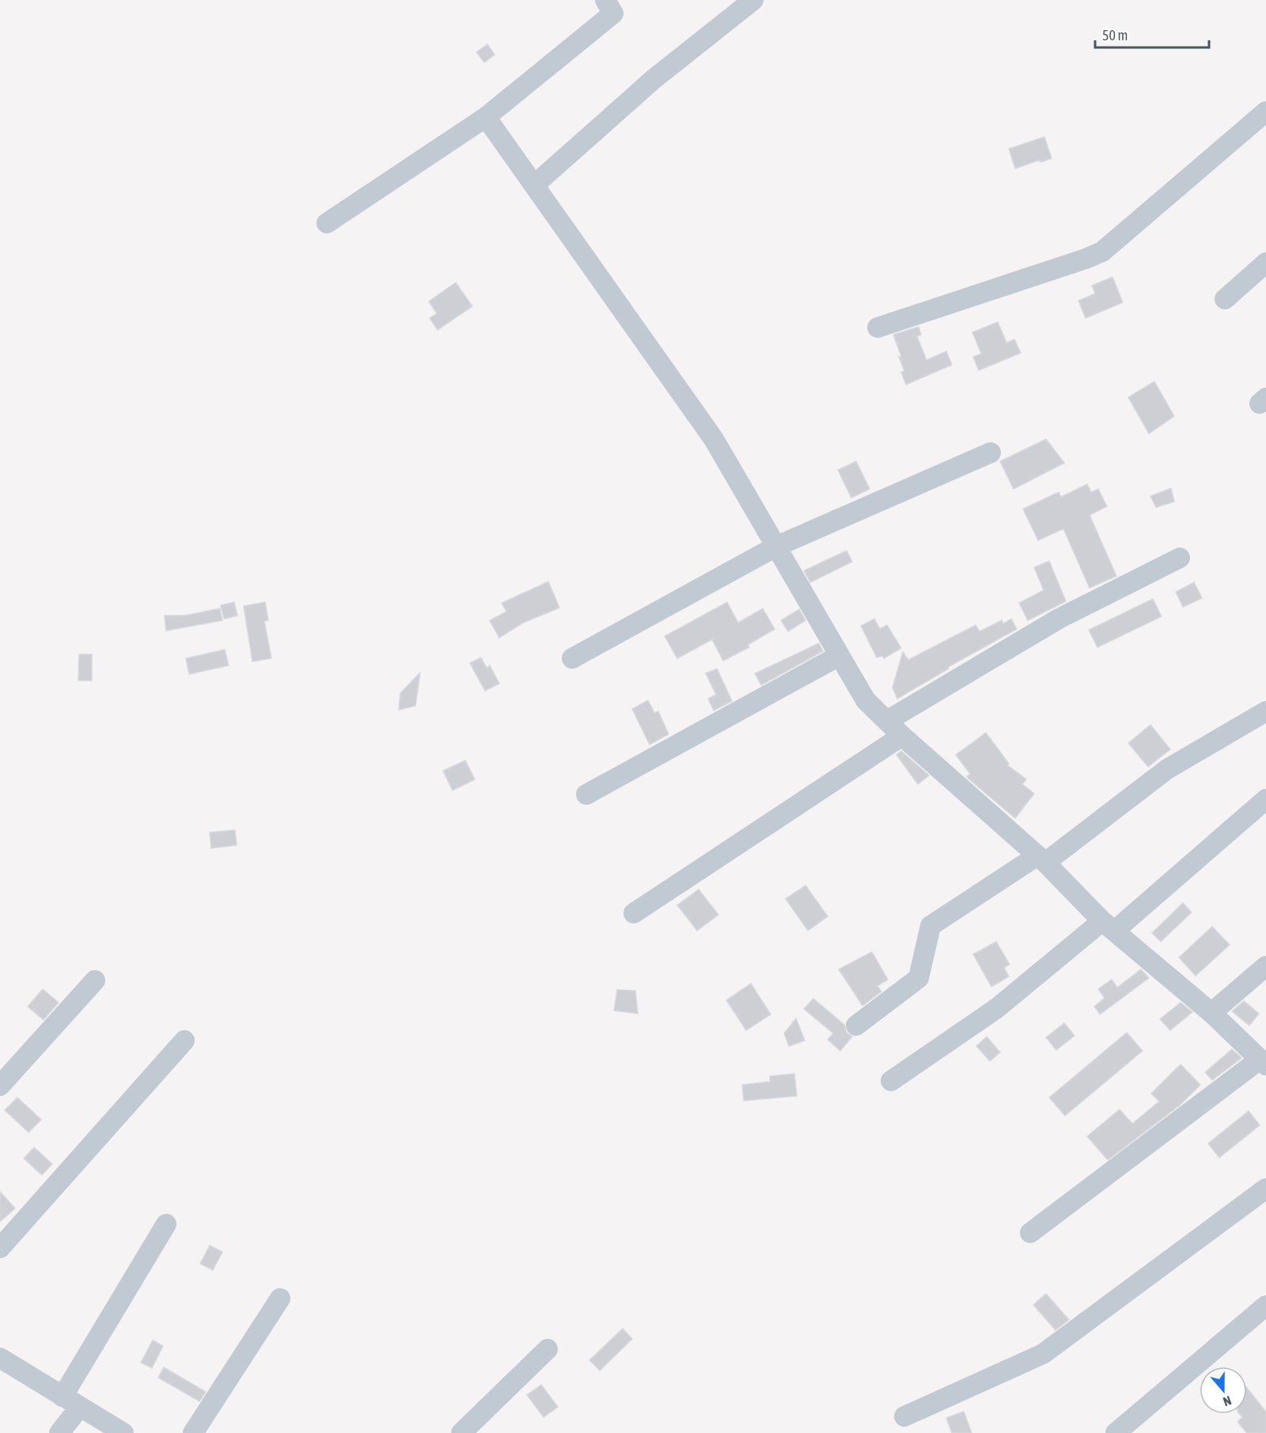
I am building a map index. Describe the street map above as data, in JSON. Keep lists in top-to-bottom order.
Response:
{
  "scale_bar": "50 m",
  "north": "bottom"
}
